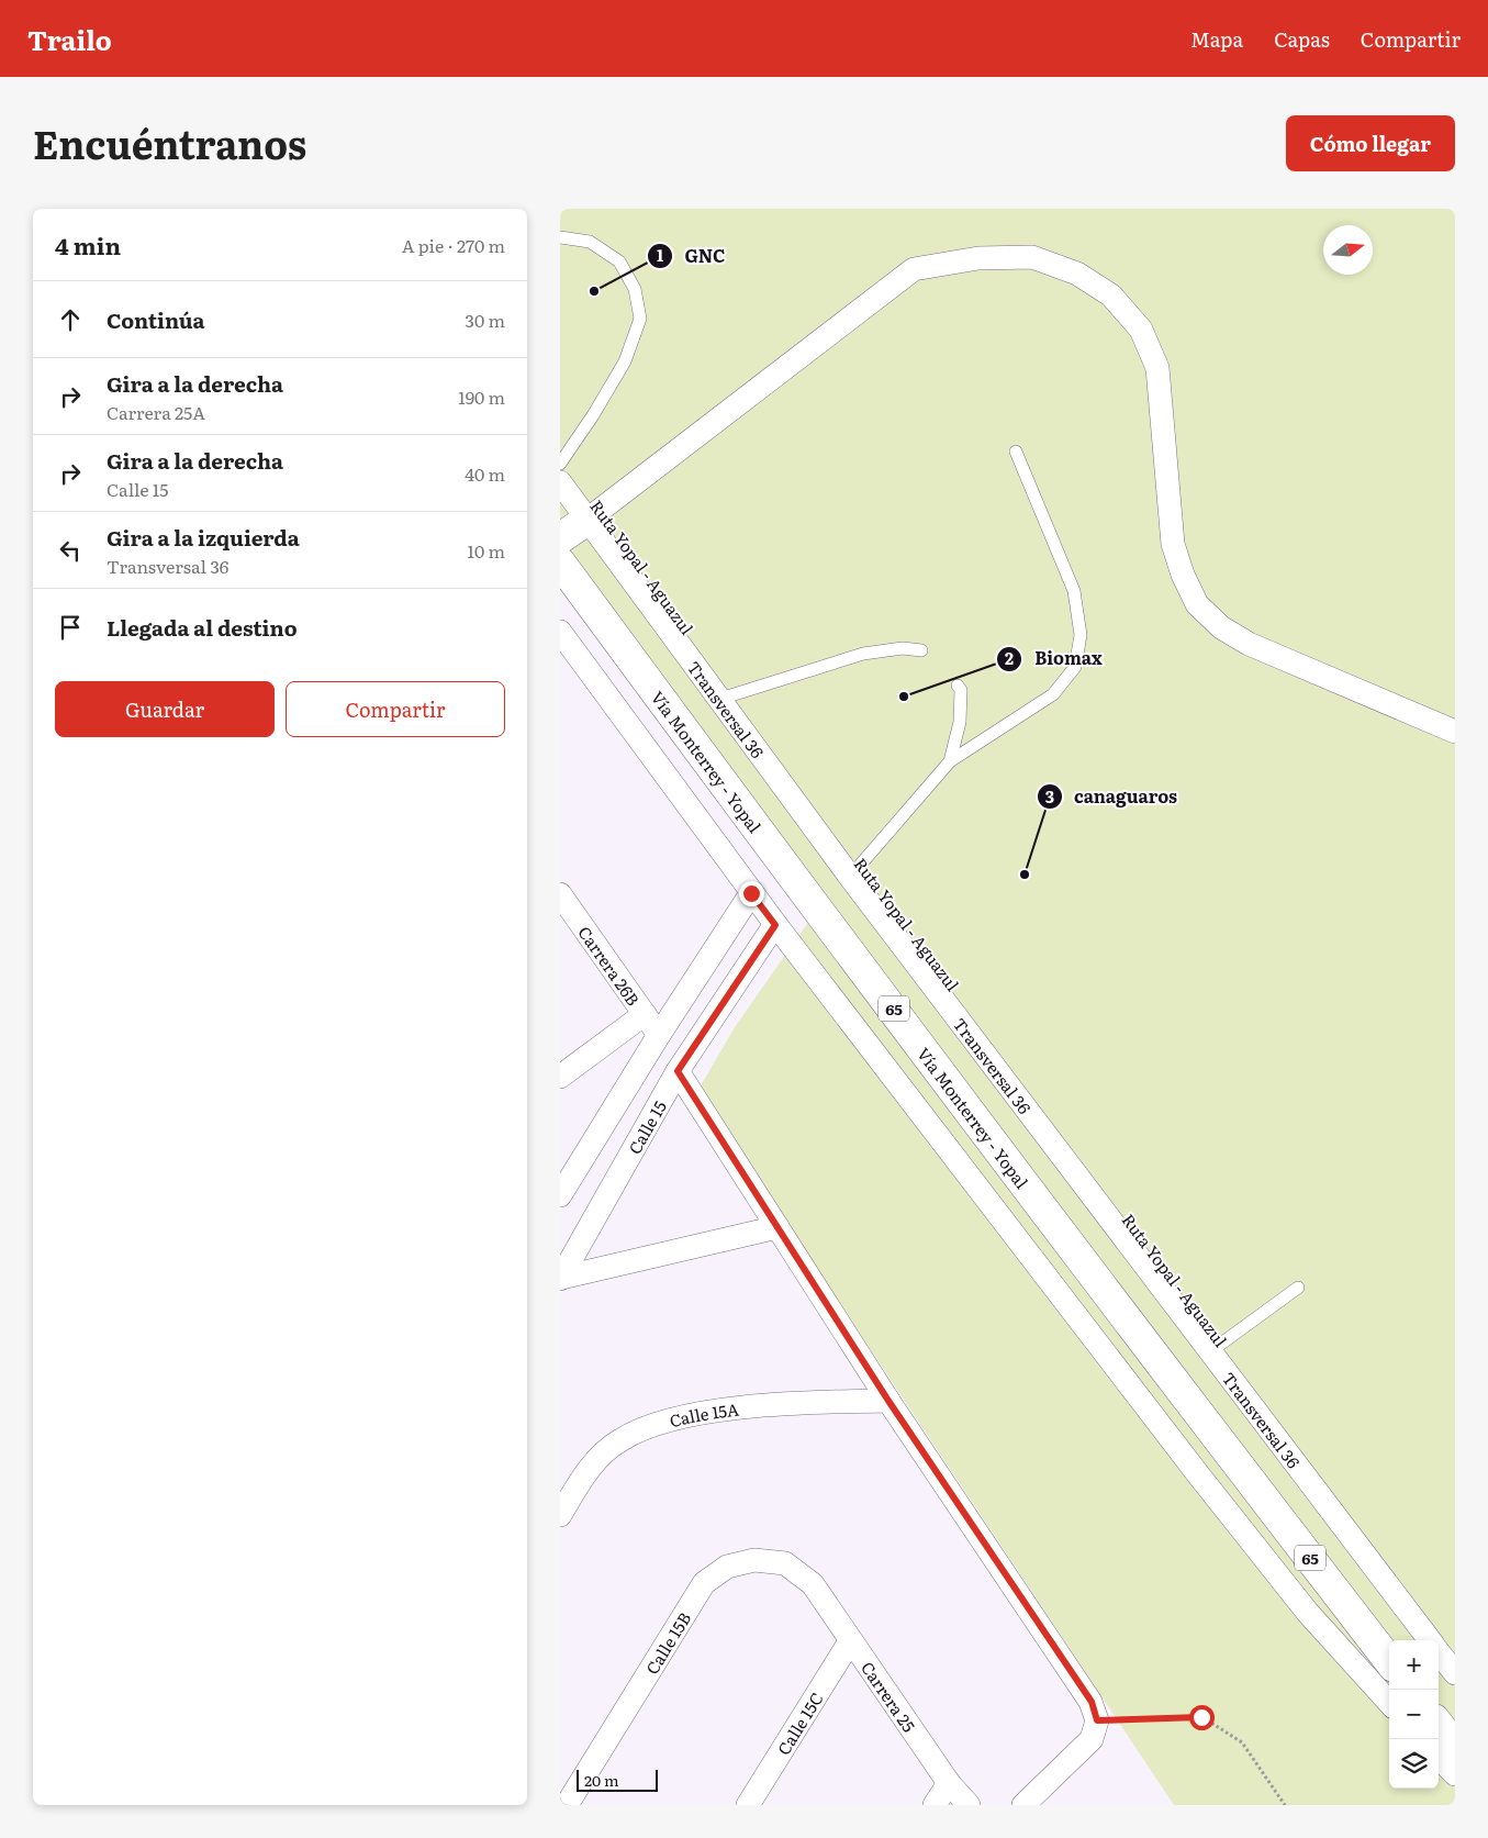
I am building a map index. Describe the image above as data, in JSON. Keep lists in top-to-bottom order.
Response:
{
  "streets": {
    "main road": ["Vía Monterrey - Yopal", "65"],
    "street": [
      "Transversal 36",
      "Carrera 26B",
      "Calle 15",
      "Calle 15A",
      "Calle 15B",
      "Carrera 25",
      "Calle 15C"
    ],
    "lane": ["Ruta Yopal - Aguazul"]
  },
  "crossings": [
    ["Ruta Yopal - Aguazul", "Transversal 36"],
    ["65", "Calle 15"],
    ["Calle 15B", "Carrera 25"],
    ["Carrera 25", "Calle 15C"]
  ],
  "places": ["GNC", "Biomax", "canaguaros"],
  "scale_bar": "20 m",
  "north": "right",
  "page": {
    "header": "Trailo",
    "nav": ["Mapa", "Capas", "Compartir"],
    "title": "Encuéntranos",
    "buttons": [
      "Cómo llegar",
      ["Guardar", "Compartir"]
    ],
    "heading": ["4 min", "A pie · 270 m"],
    "list": [
      ["Continúa", "30 m"],
      ["Gira a la derecha", "Carrera 25A", "190 m"],
      ["Gira a la derecha", "Calle 15", "40 m"],
      ["Gira a la izquierda", "Transversal 36", "10 m"],
      "Llegada al destino"
    ],
    "map_buttons": ["+", "−"],
    "scale": "20 m"
  }
}
